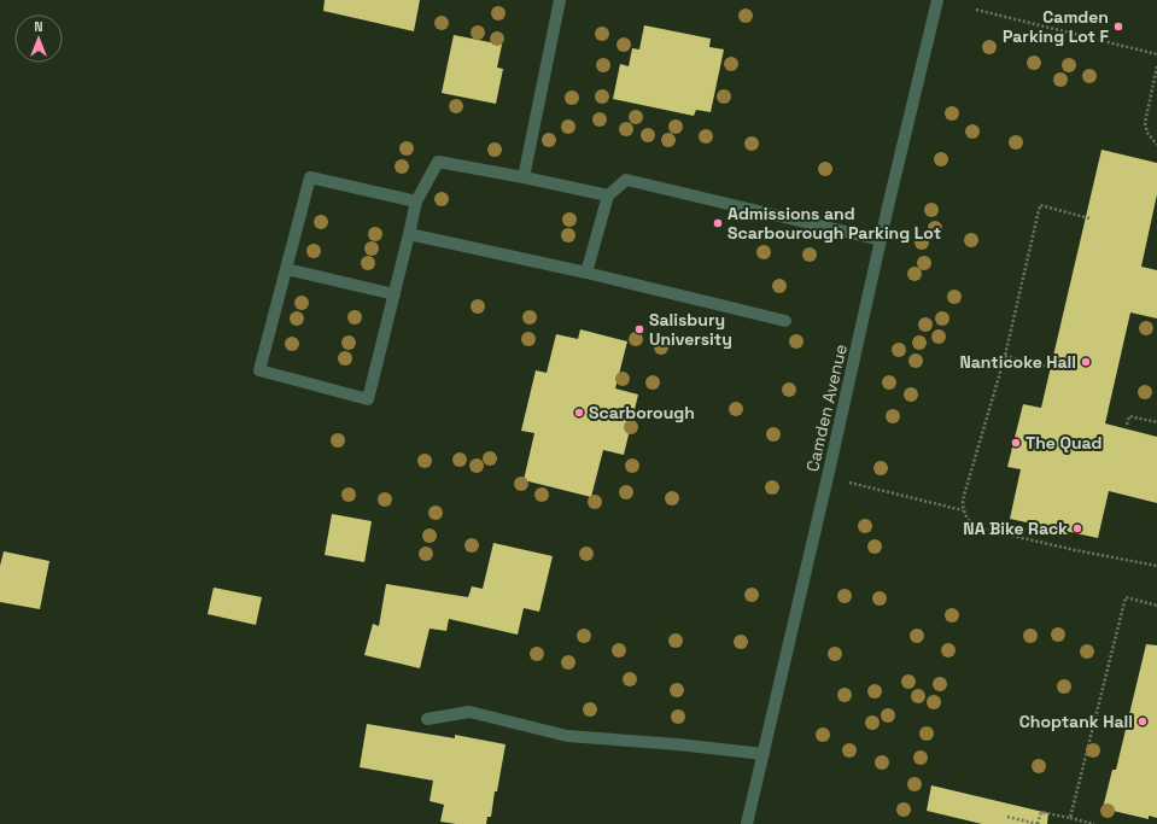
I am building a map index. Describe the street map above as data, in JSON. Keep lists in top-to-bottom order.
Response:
{
  "streets": {
    "street": ["Camden Avenue"]
  },
  "places": [
    "Camden Parking Lot F",
    "Admissions and Scarbourough Parking Lot",
    "Salisbury University",
    "Nanticoke Hall",
    "Scarborough",
    "The Quad",
    "NA Bike Rack",
    "Choptank Hall"
  ],
  "north": "top"
}
